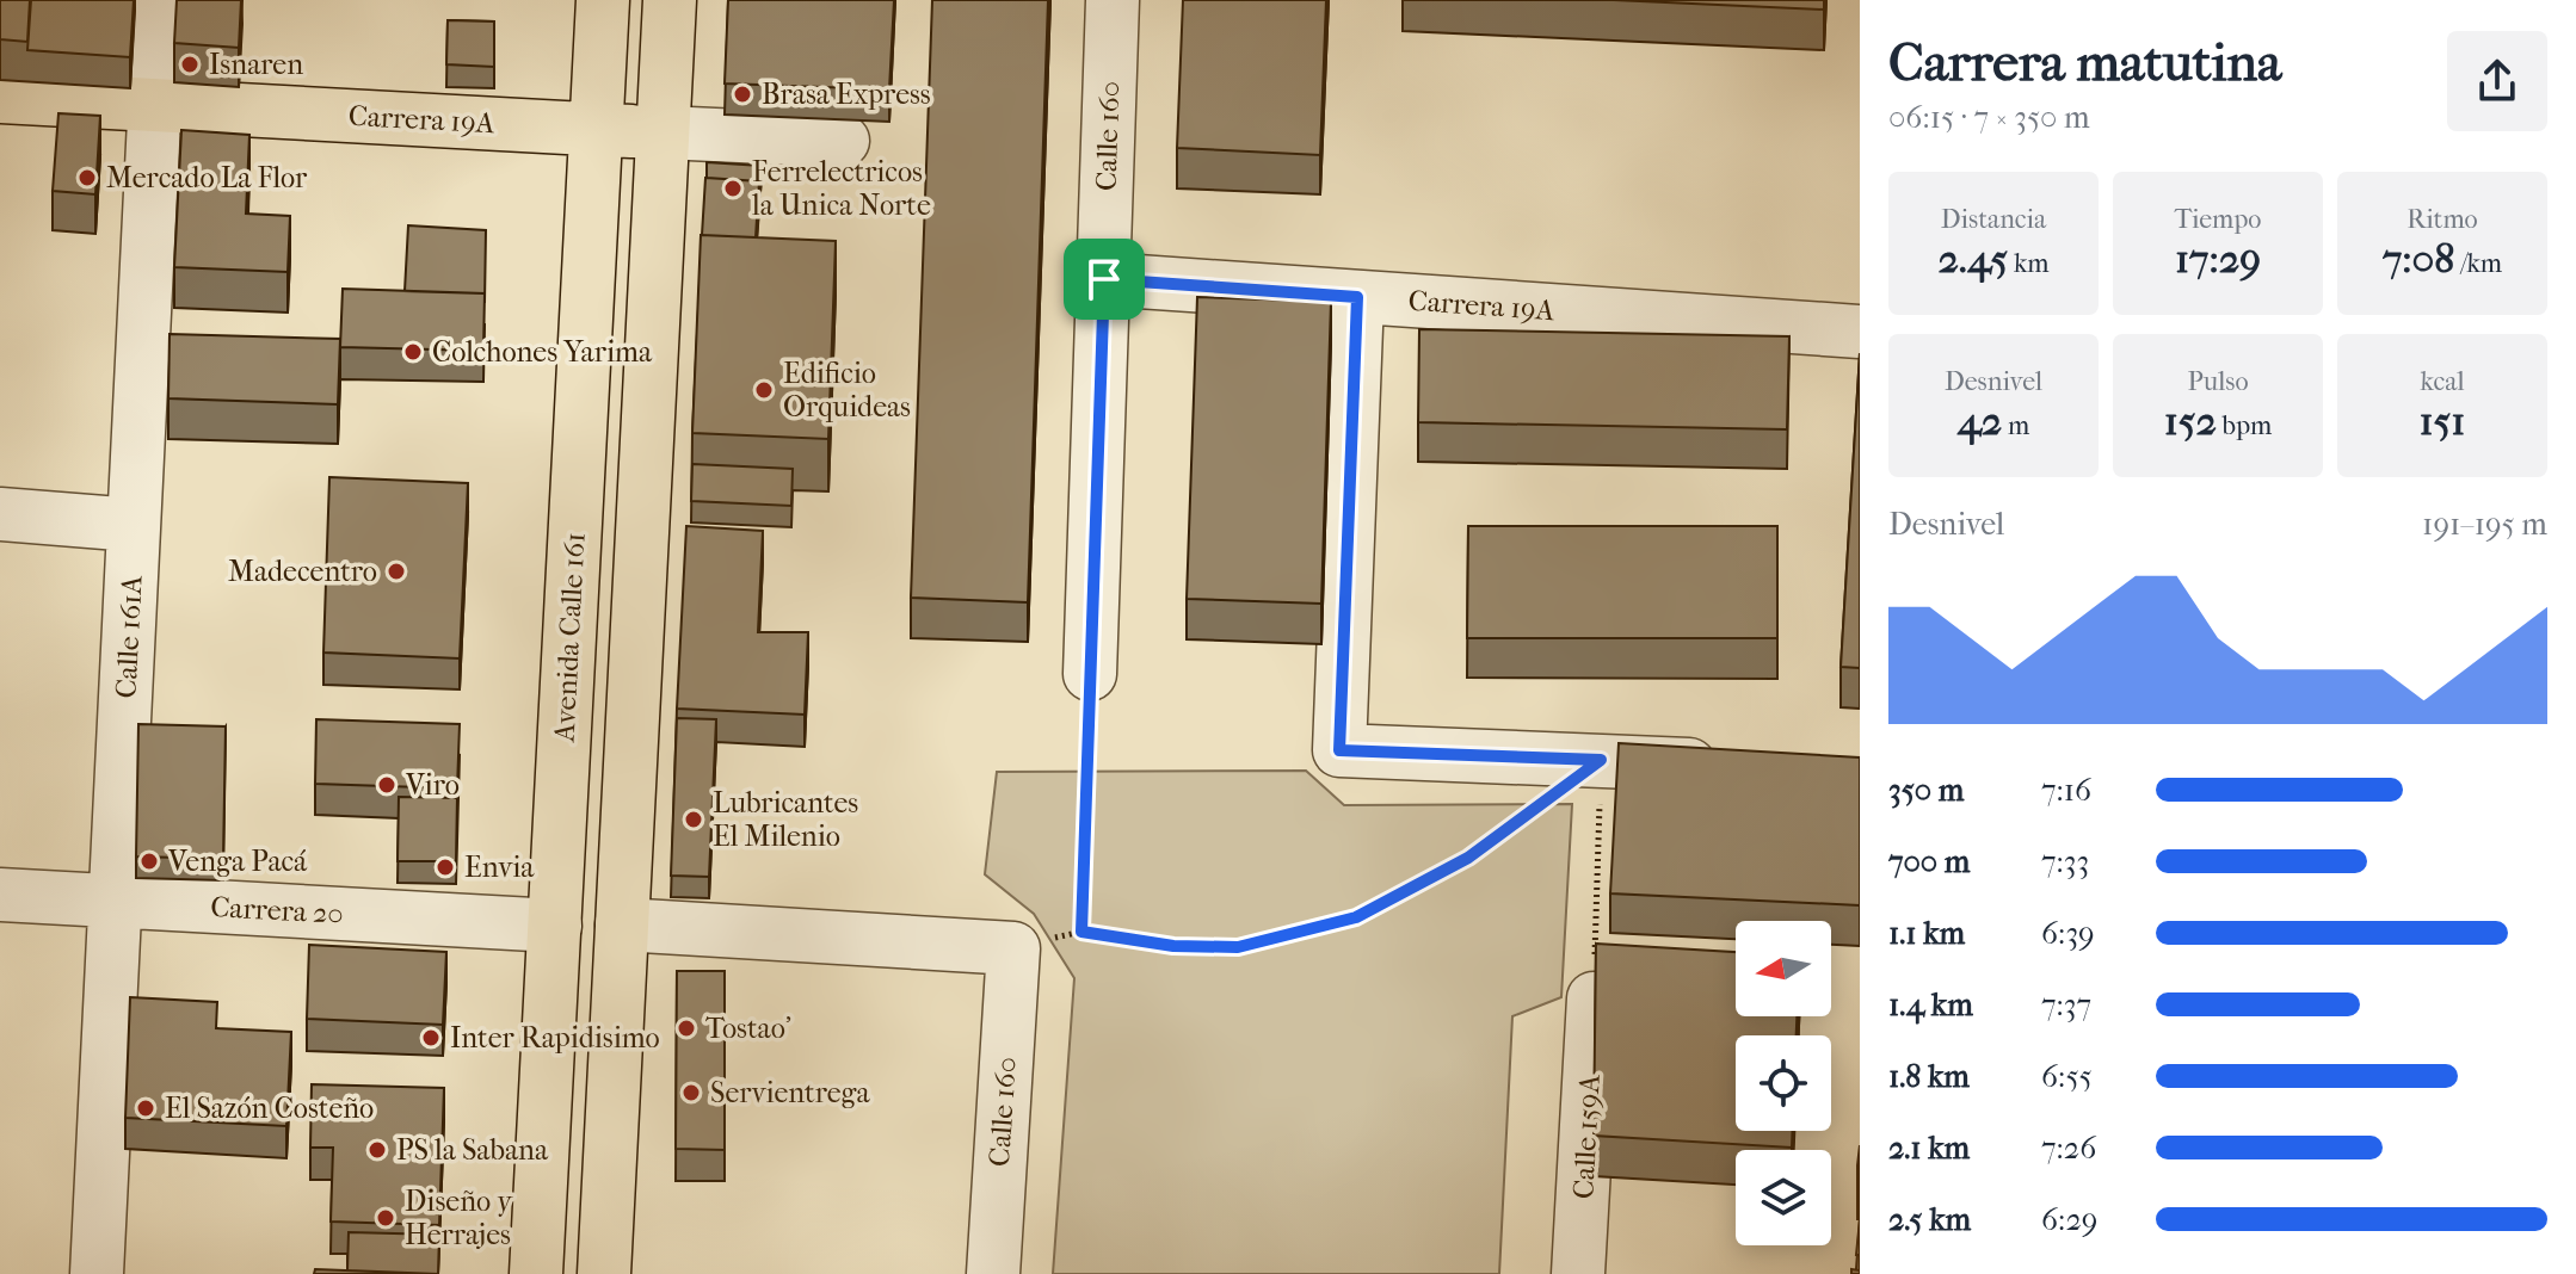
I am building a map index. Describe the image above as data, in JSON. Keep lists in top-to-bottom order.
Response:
{
  "streets": {
    "main road": ["Carrera 19A", "Avenida Calle 161"],
    "street": [
      "Calle 160",
      "Calle 161A",
      "Carrera 20",
      "Calle 159A"
    ]
  },
  "crossings": [
    ["Carrera 19A", "Calle 160"],
    ["Carrera 19A", "Calle 161A"],
    ["Carrera 19A", "Avenida Calle 161"],
    ["Calle 161A", "Carrera 20"],
    ["Avenida Calle 161", "Carrera 20"]
  ],
  "places": [
    "Isnaren",
    "Brasa Express",
    "Mercado La Flor",
    "Ferrelectricos la Unica Norte",
    "Colchones Yarima",
    "Edificio Orquideas",
    "Madecentro",
    "Viro",
    "Lubricantes El Milenio",
    "Venga Pacá",
    "Envia",
    "Tostao’",
    "Inter Rapidisimo",
    "Servientrega",
    "El Sazón Costeño",
    "PS la Sabana",
    "Diseño y Herrajes"
  ],
  "north": "left",
  "page": {
    "heading": ["Carrera matutina", "06:15 · 7 × 350 m"],
    "stats": [
      ["Distancia", "2.45 km"],
      ["Tiempo", "17:29"],
      ["Ritmo", "7:08 /km"],
      ["Desnivel", "42 m"],
      ["Pulso", "152 bpm"],
      ["kcal", "151"]
    ],
    "chart": ["Desnivel", "191–195 m"],
    "list": [
      {
        "name": "350 m",
        "note": "7:16"
      },
      {
        "name": "700 m",
        "note": "7:33"
      },
      {
        "name": "1.1 km",
        "note": "6:39"
      },
      {
        "name": "1.4 km",
        "note": "7:37"
      },
      {
        "name": "1.8 km",
        "note": "6:55"
      },
      {
        "name": "2.1 km",
        "note": "7:26"
      },
      {
        "name": "2.5 km",
        "note": "6:29"
      }
    ]
  }
}
